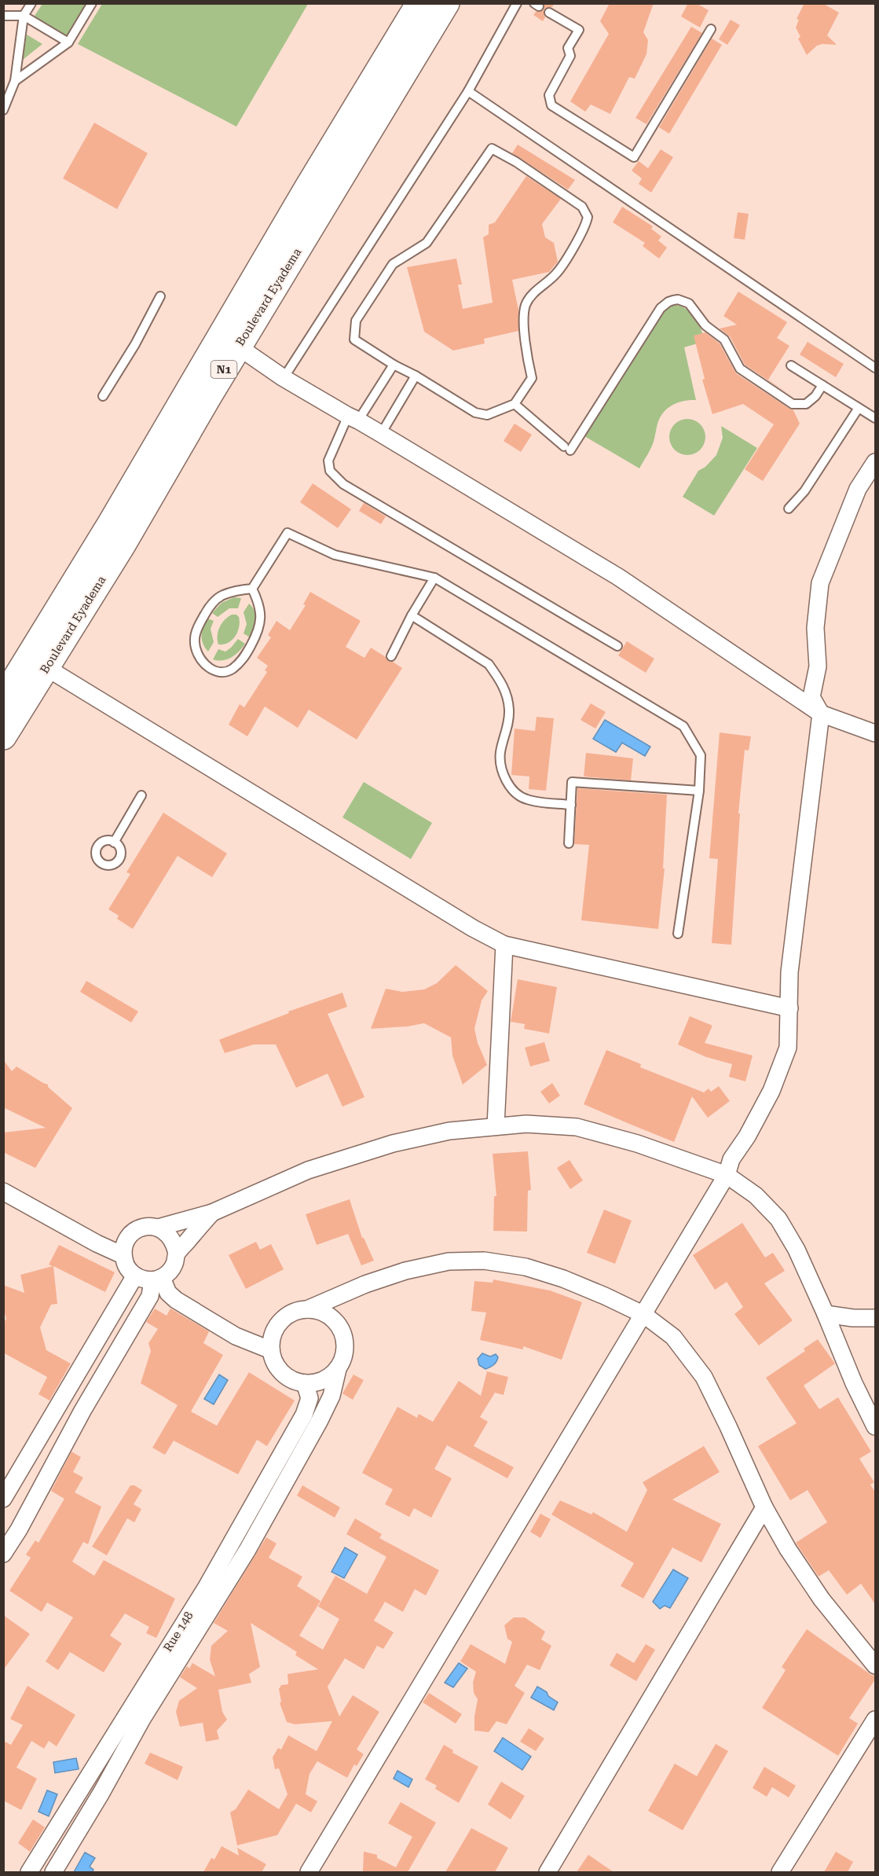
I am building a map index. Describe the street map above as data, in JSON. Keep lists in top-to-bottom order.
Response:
{
  "streets": {
    "highway": ["Boulevard Eyadema", "N1"],
    "street": ["Rue 148"]
  }
}
